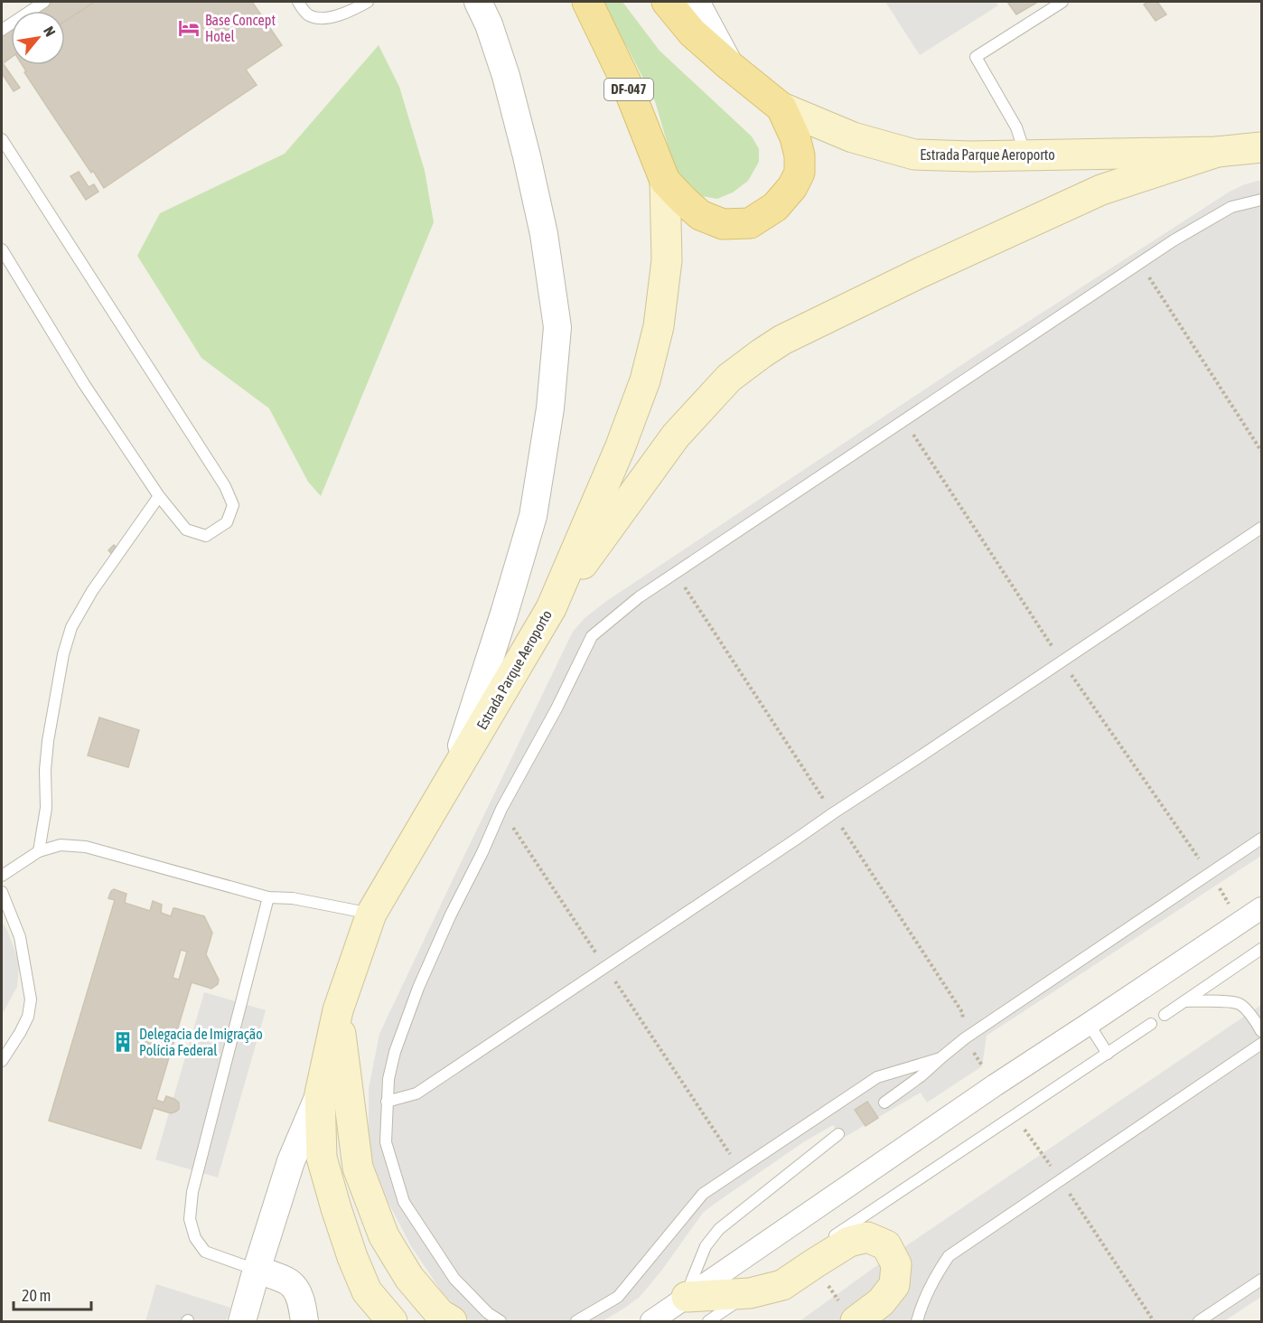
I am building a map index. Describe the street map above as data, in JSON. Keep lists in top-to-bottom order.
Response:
{
  "streets": {
    "main road": ["DF-047", "Estrada Parque Aeroporto"]
  },
  "places": {
    "hotel": ["Base Concept Hotel"],
    "building": ["Delegacia de Imigração Polícia Federal"]
  },
  "scale_bar": "20 m",
  "north": "top right"
}
